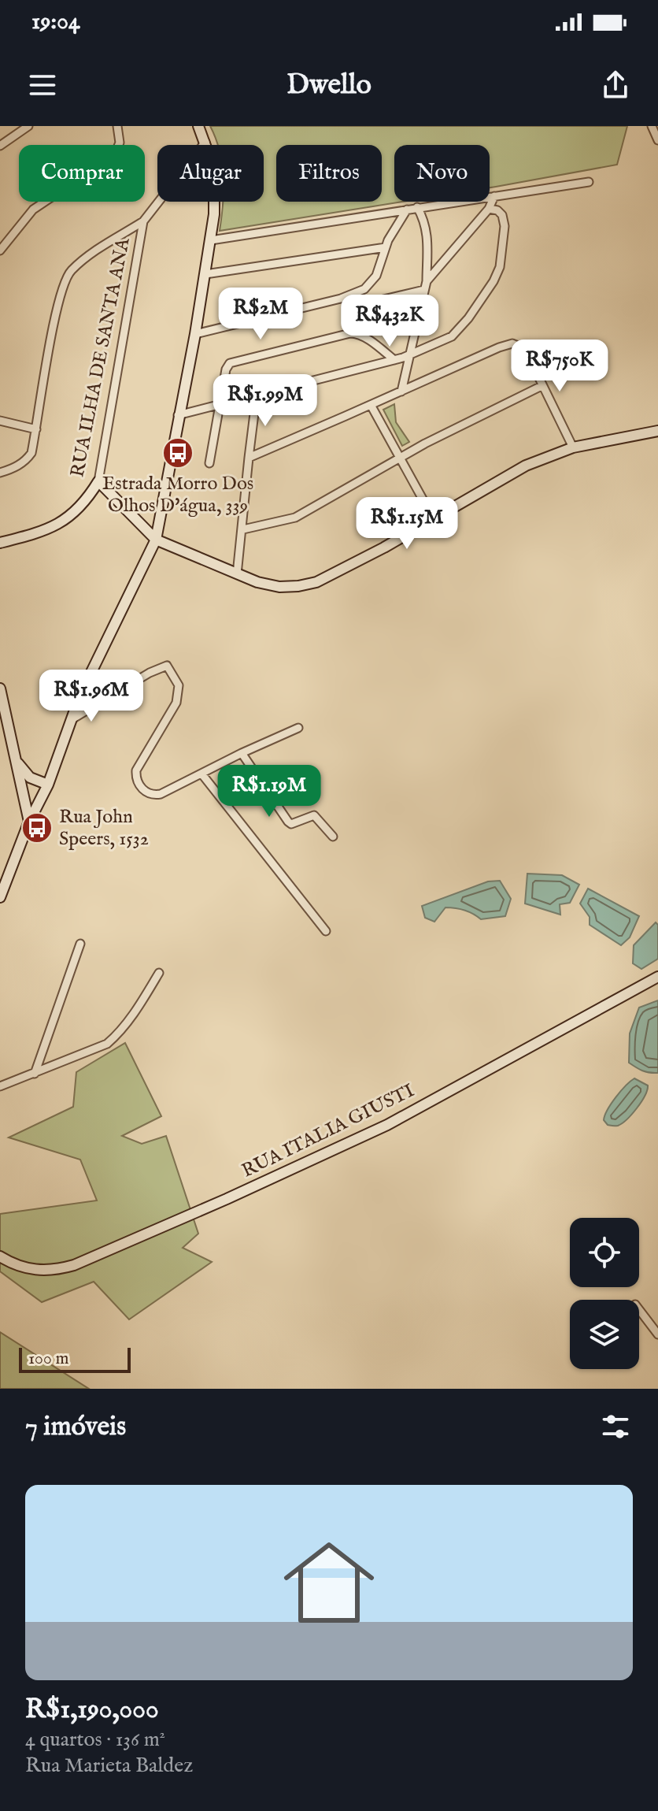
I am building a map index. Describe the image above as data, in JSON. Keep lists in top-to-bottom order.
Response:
{
  "streets": {
    "street": ["RUA ILHA DE SANTA ANA", "RUA ITALIA GIUSTI"]
  },
  "places": {
    "bus stop": ["Estrada Morro Dos Olhos D'água, 339", "Rua John Speers, 1532"]
  },
  "scale_bar": "100 m",
  "page": {
    "status": "19:04",
    "header": "Dwello",
    "chip": [
      "Comprar",
      "Alugar",
      "Filtros",
      "Novo"
    ],
    "price": [
      "R$2M",
      "R$432K",
      "R$750K",
      "R$1.99M",
      "R$1.15M",
      "R$1.96M",
      "R$1.19M"
    ],
    "scale": "100 m",
    "heading": "7 imóveis",
    "list": [
      {
        "name": "R$1,190,000",
        "note": "4 quartos · 136 m² · Rua Marieta Baldez"
      }
    ]
  }
}
